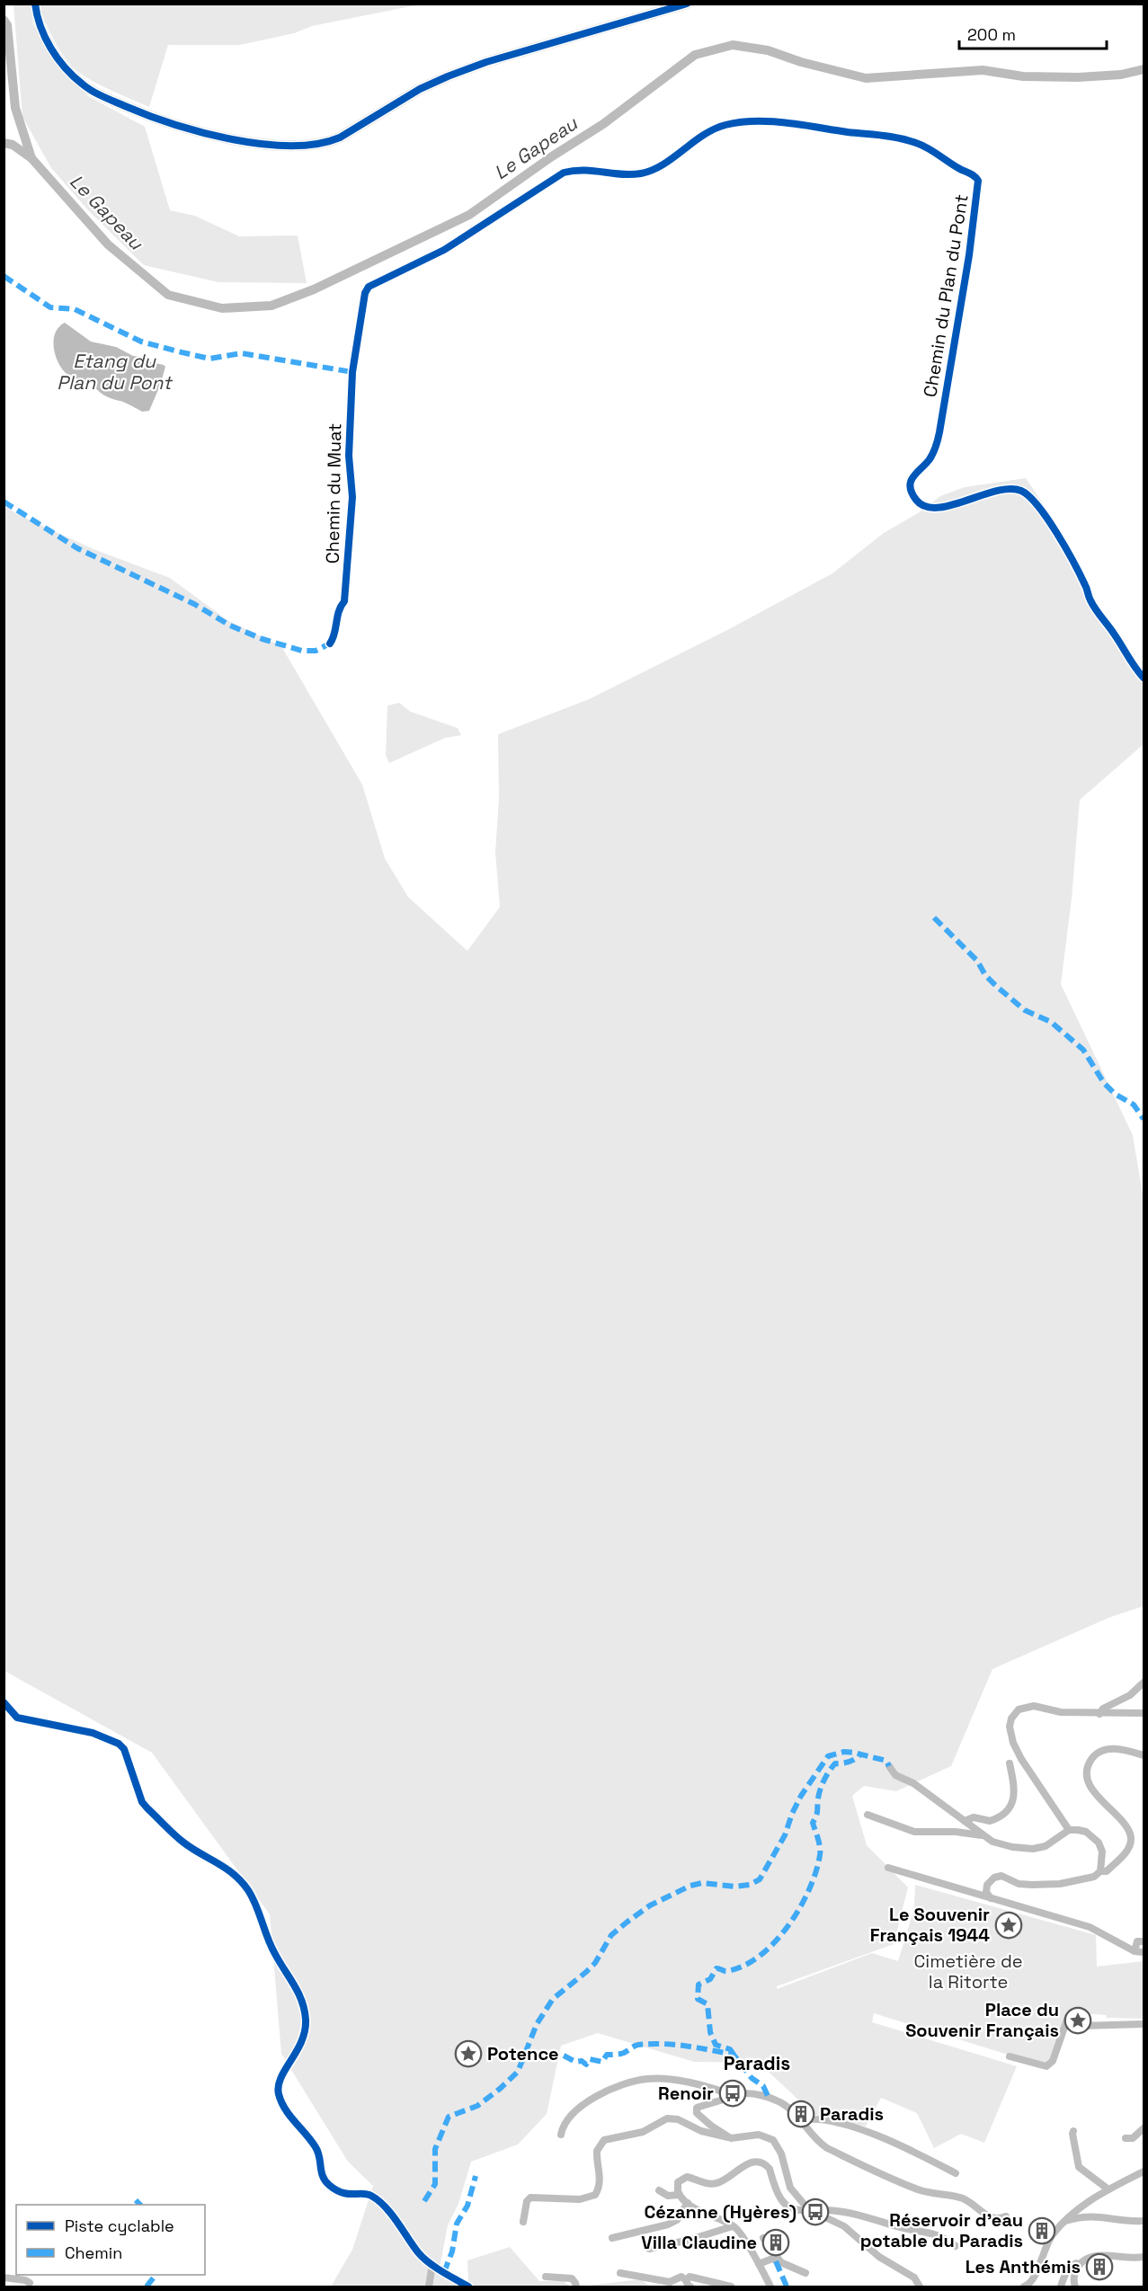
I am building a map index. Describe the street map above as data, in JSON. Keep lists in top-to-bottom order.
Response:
{
  "streets": {
    "street": ["Chemin du Plan du Pont", "Chemin du Muat"]
  },
  "crossings": [
    ["Chemin du Plan du Pont", "Chemin du Muat"]
  ],
  "districts": ["Paradis"],
  "water": ["Le Gapeau", "Etang du Plan du Pont"],
  "parks": ["Cimetière de la Ritorte"],
  "places": {
    "place": ["Le Souvenir Français 1944", "Place du Souvenir Français", "Potence"],
    "bus stop": ["Renoir", "Cézanne (Hyères)"],
    "building": [
      "Paradis",
      "Réservoir d'eau potable du Paradis",
      "Villa Claudine",
      "Les Anthémis"
    ]
  },
  "legend": ["Piste cyclable", "Chemin"],
  "scale_bar": "200 m"
}
